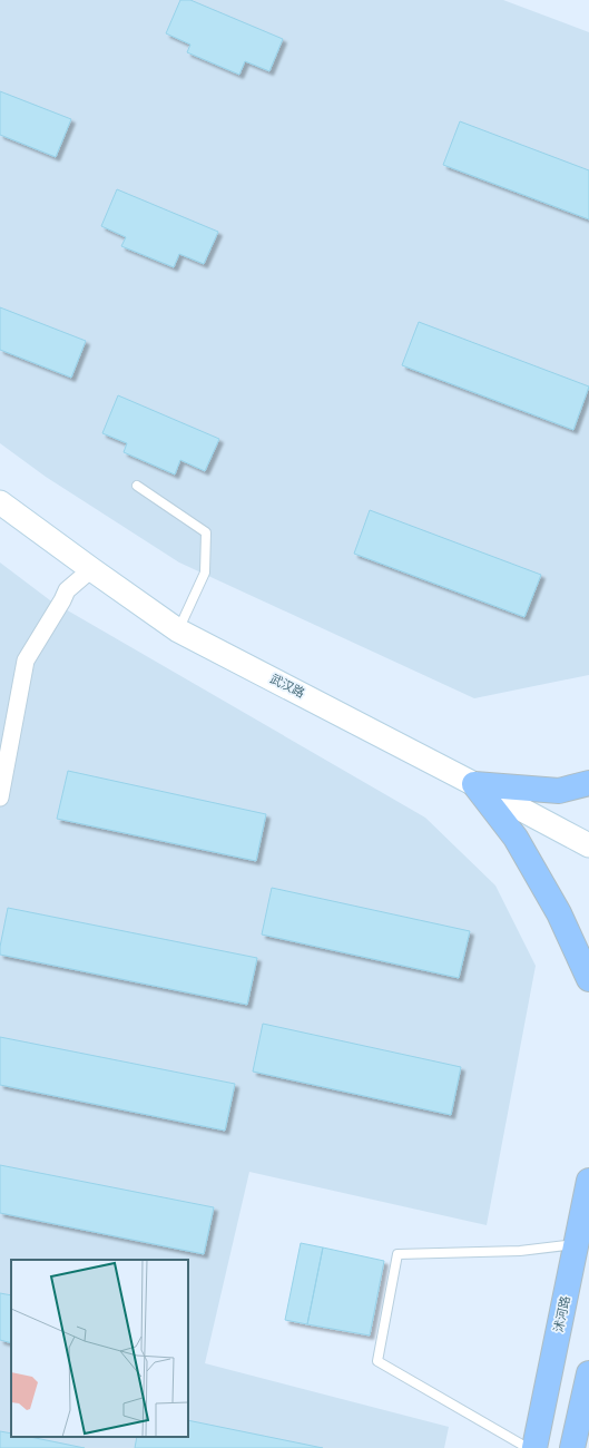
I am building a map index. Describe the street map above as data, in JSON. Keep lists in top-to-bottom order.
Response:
{
  "streets": {
    "main road": ["沭河路"],
    "street": ["武汉路"]
  }
}
